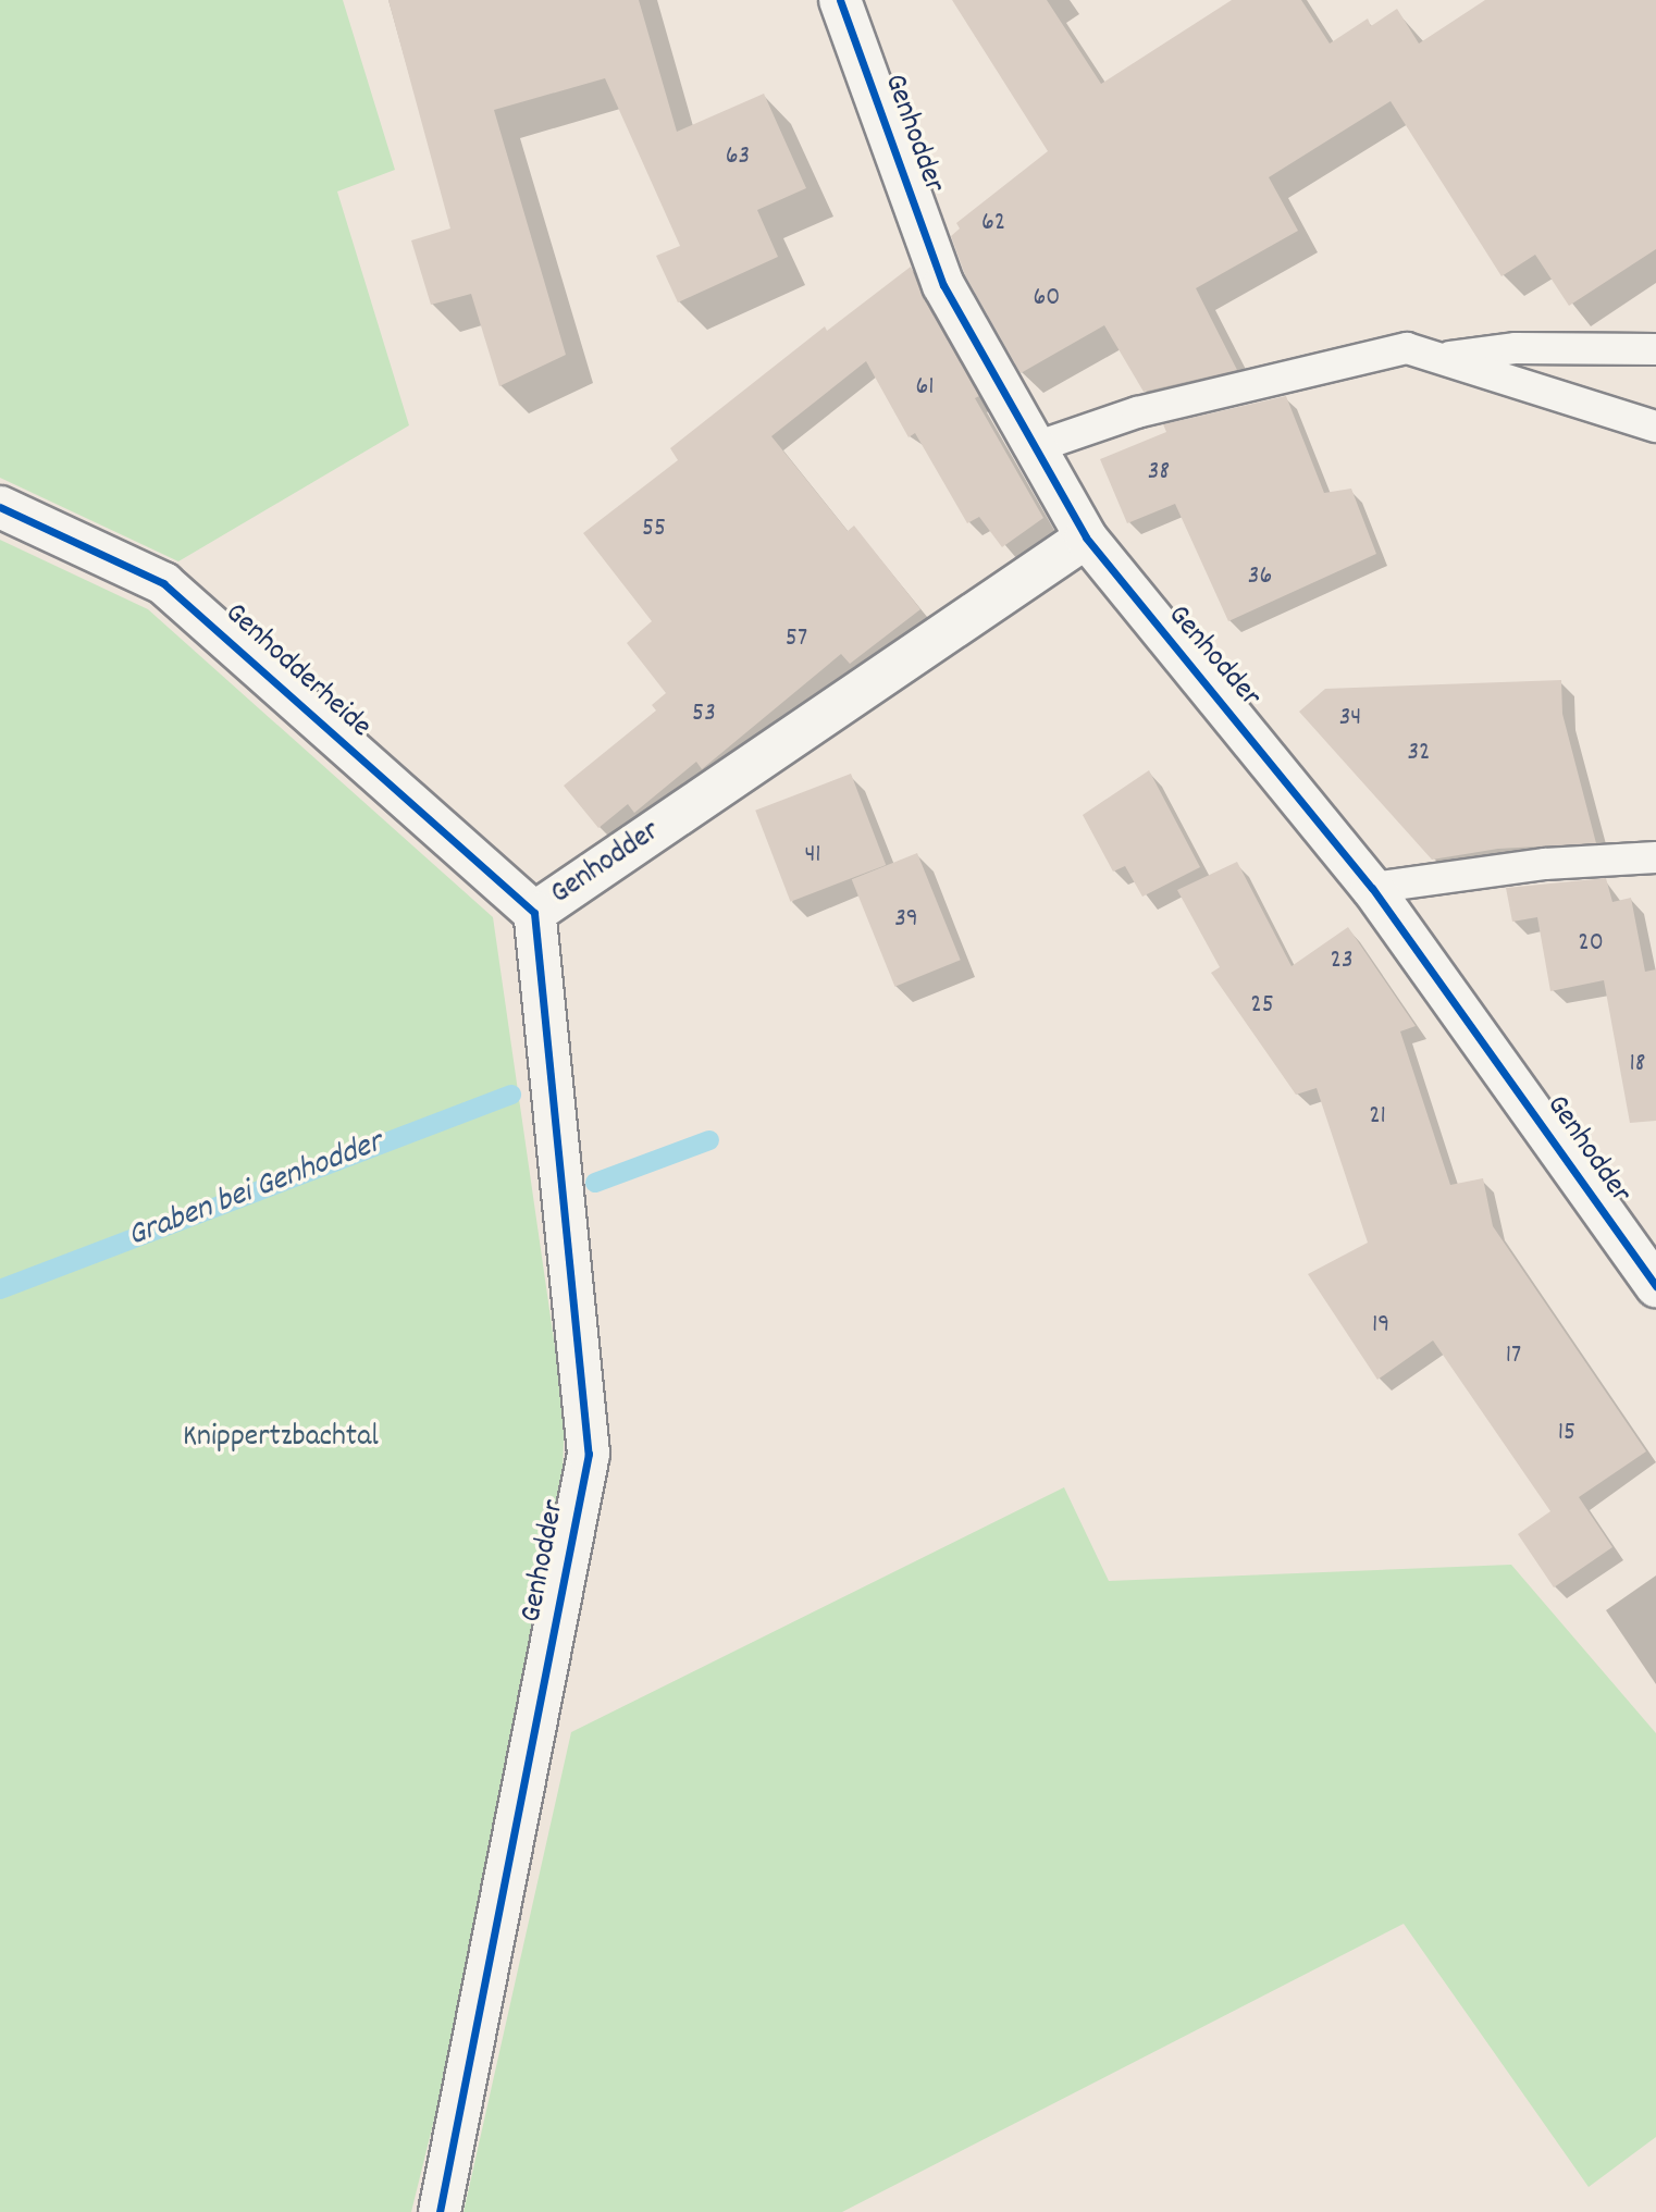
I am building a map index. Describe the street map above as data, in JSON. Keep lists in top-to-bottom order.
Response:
{
  "streets": {
    "street": ["Genhodder", "Genhodderheide"]
  },
  "crossings": [
    ["Genhodder", "Genhodderheide"]
  ],
  "water": ["Graben bei Genhodder"],
  "parks": ["Knippertzbachtal"],
  "house_numbers": [
    "63",
    "62",
    "60",
    "61",
    "38",
    "55",
    "36",
    "57",
    "53",
    "34",
    "32",
    "41",
    "39",
    "20",
    "23",
    "25",
    "18",
    "21",
    "19",
    "17",
    "15"
  ]
}
